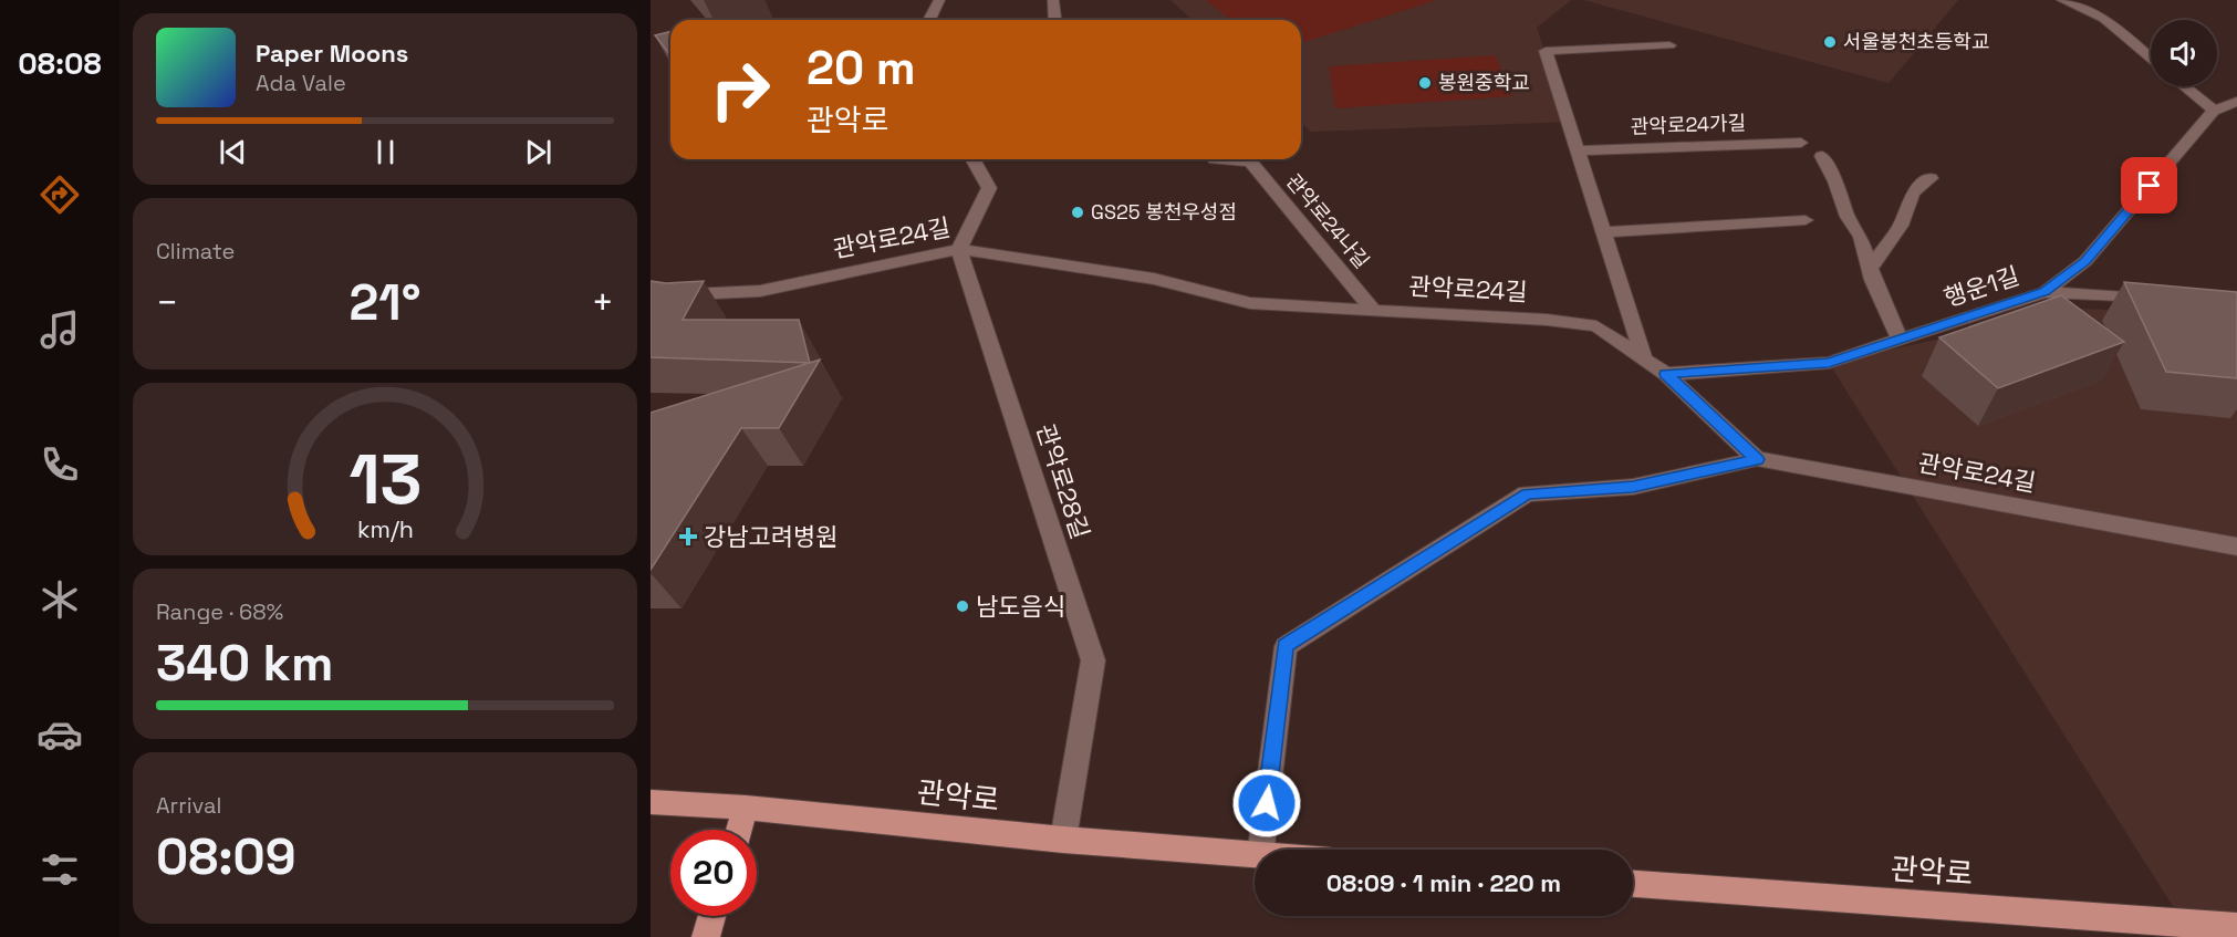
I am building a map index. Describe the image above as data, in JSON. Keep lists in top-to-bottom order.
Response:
{
  "streets": {
    "main road": ["관악로"],
    "lane": [
      "관악로24가길",
      "관악로24나길",
      "관악로24길",
      "행운1길",
      "관악로28길"
    ]
  },
  "crossings": [
    ["관악로24나길", "관악로24길"],
    ["관악로24길", "행운1길"],
    ["관악로24길", "관악로28길"],
    ["관악로28길", "관악로"]
  ],
  "places": {
    "other": [
      "서울봉천초등학교",
      "봉원중학교",
      "GS25 봉천우성점",
      "남도음식"
    ],
    "health": ["강남고려병원"]
  },
  "page": {
    "tabs": "08:08",
    "turn": ["20 m", "관악로"],
    "song": ["Paper Moons", "Ada Vale"],
    "tile": [
      "Climate",
      ["Range · 68%", "340 km"],
      ["Arrival", "08:09"]
    ],
    "heat": ["−", "21°", "+"],
    "limit": "20",
    "trip": "08:09 · 1 min · 220 m",
    "gauge": ["13", "km/h"]
  }
}
